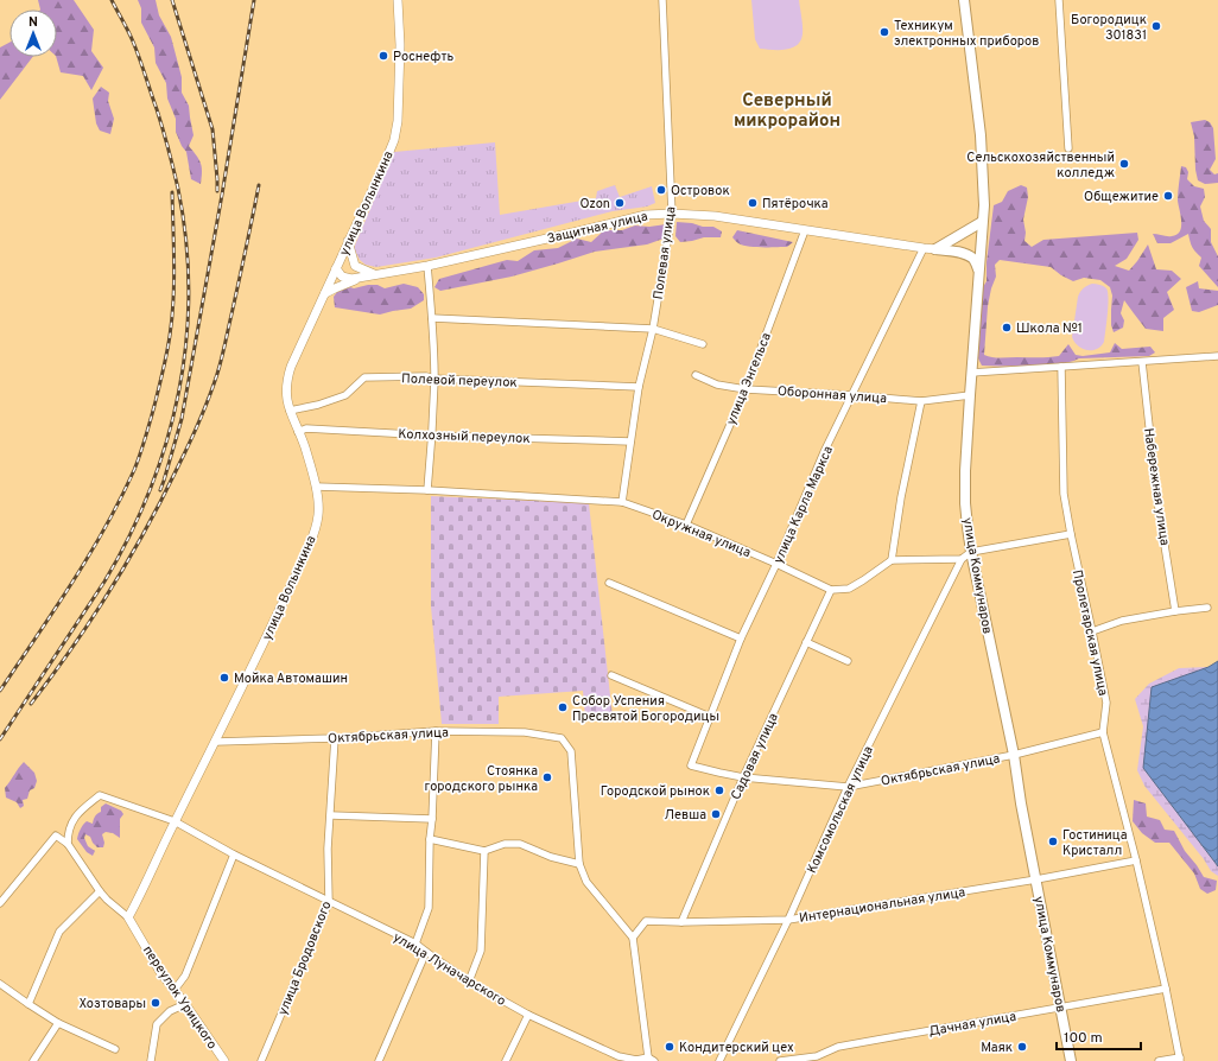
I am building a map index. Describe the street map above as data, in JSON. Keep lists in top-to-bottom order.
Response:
{
  "streets": {
    "main road": ["улица Коммунаров"],
    "street": [
      "улица Волынкина",
      "Защитная улица",
      "Полевая улица",
      "улица Энгельса",
      "Полевой переулок",
      "Оборонная улица",
      "Колхозный переулок",
      "Набережная улица",
      "улица Карла Маркса",
      "Окружная улица",
      "Пролетарская улица",
      "Октябрьская улица",
      "Садовая улица",
      "Комсомольская улица",
      "Интернациональная улица",
      "улица Бродовского",
      "улица Луначарского",
      "переулок Урицкого",
      "Дачная улица"
    ]
  },
  "crossings": [
    ["улица Волынкина", "Полевой переулок"],
    ["улица Волынкина", "Колхозный переулок"],
    ["улица Волынкина", "Окружная улица"],
    ["улица Волынкина", "Октябрьская улица"],
    ["улица Волынкина", "улица Луначарского"],
    ["улица Волынкина", "переулок Урицкого"],
    ["Защитная улица", "Полевая улица"],
    ["Защитная улица", "улица Энгельса"],
    ["Защитная улица", "улица Карла Маркса"],
    ["Полевая улица", "Полевой переулок"],
    ["Полевая улица", "Колхозный переулок"],
    ["Полевая улица", "Окружная улица"],
    ["улица Энгельса", "Оборонная улица"],
    ["улица Энгельса", "Окружная улица"],
    ["Оборонная улица", "улица Карла Маркса"],
    ["Оборонная улица", "улица Коммунаров"],
    ["улица Карла Маркса", "Окружная улица"],
    ["улица Карла Маркса", "Октябрьская улица"],
    ["Окружная улица", "Садовая улица"],
    ["улица Коммунаров", "Октябрьская улица"],
    ["улица Коммунаров", "Интернациональная улица"],
    ["улица Коммунаров", "Дачная улица"],
    ["Пролетарская улица", "Октябрьская улица"],
    ["Пролетарская улица", "Интернациональная улица"],
    ["Пролетарская улица", "Дачная улица"],
    ["Октябрьская улица", "Садовая улица"],
    ["Октябрьская улица", "Комсомольская улица"],
    ["Октябрьская улица", "улица Бродовского"],
    ["Садовая улица", "Интернациональная улица"],
    ["Комсомольская улица", "Интернациональная улица"],
    ["улица Бродовского", "улица Луначарского"],
    ["улица Луначарского", "переулок Урицкого"]
  ],
  "districts": ["Северный микрорайон"],
  "places": [
    "Богородицк 301831",
    "Техникум электронных приборов",
    "Роснефть",
    "Сельскохозяйственный колледж",
    "Островок",
    "Общежитие",
    "Ozon",
    "Пятёрочка",
    "Школа №1",
    "Мойка Автомашин",
    "Собор Успения Пресвятой Богородицы",
    "Cтоянка городского рынка",
    "Городской рынок",
    "Левша",
    "Гостиница Кристалл",
    "Хозтовары",
    "Кондитерский цех",
    "Маяк"
  ],
  "scale_bar": "100 m",
  "north": "top"
}
